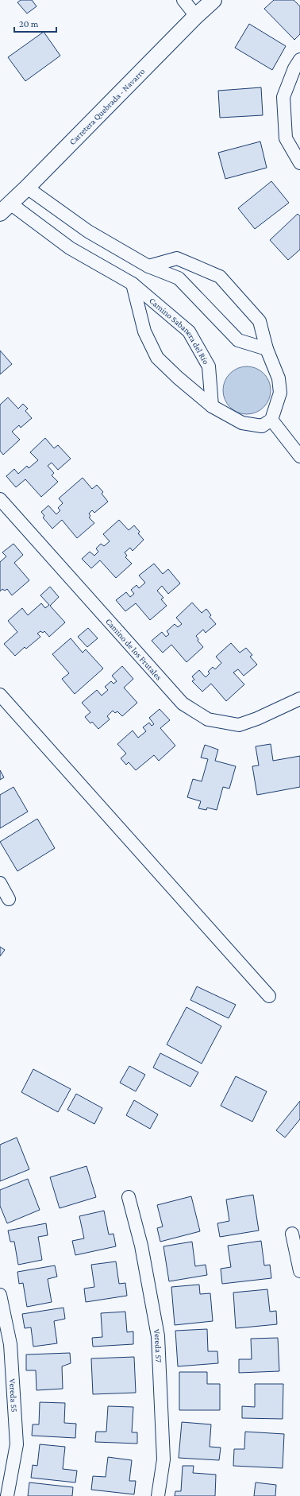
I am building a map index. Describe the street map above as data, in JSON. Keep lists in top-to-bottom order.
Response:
{
  "streets": {
    "street": [
      "Carretera Quebrada - Navarro",
      "Camino Sabanera del Río",
      "Camino de los Frutales",
      "Vereda 57",
      "Vereda 55"
    ]
  },
  "crossings": [
    ["Carretera Quebrada - Navarro", "Camino Sabanera del Río"]
  ],
  "scale_bar": "20 m"
}
